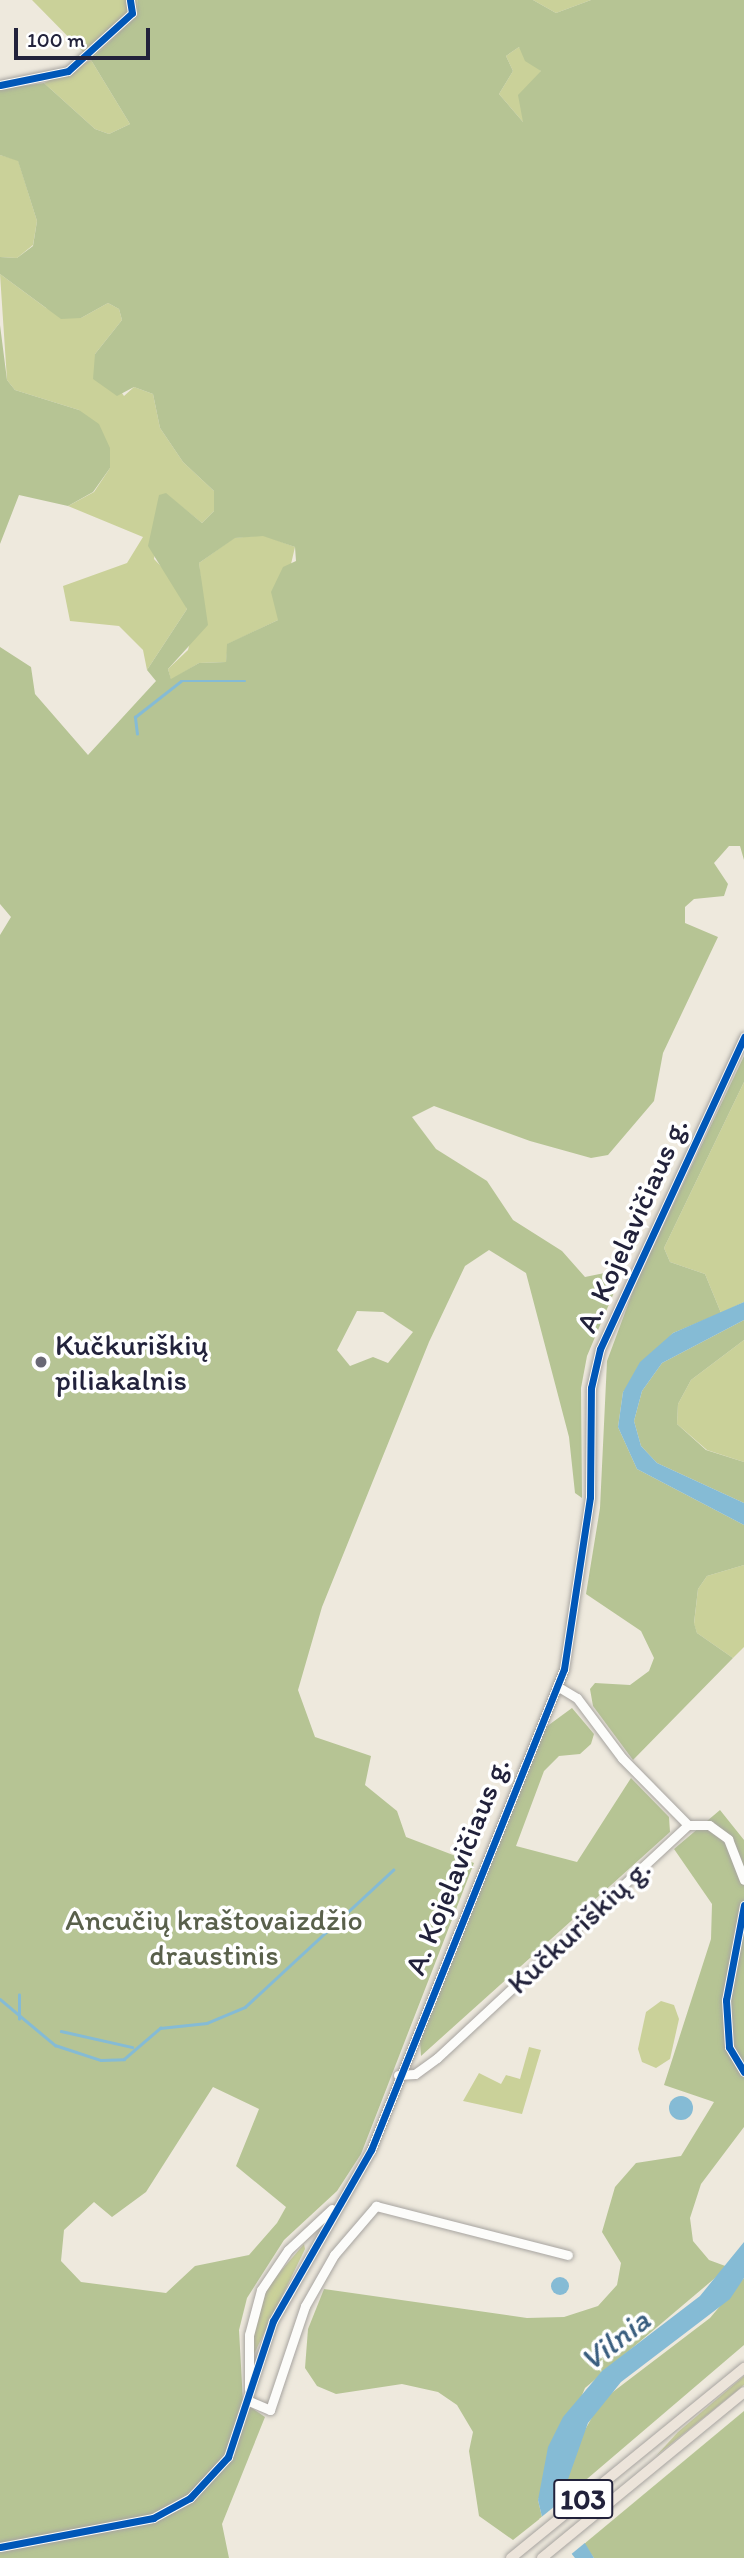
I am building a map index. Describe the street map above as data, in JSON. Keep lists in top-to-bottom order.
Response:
{
  "streets": {
    "main road": ["103"],
    "street": ["A. Kojelavičiaus g.", "Kučkuriškių g."]
  },
  "crossings": [
    ["A. Kojelavičiaus g.", "Kučkuriškių g."]
  ],
  "water": ["Vilnia"],
  "parks": ["Ancučių kraštovaizdžio draustinis"],
  "places": ["Kučkuriškių piliakalnis"],
  "scale_bar": "100 m"
}
